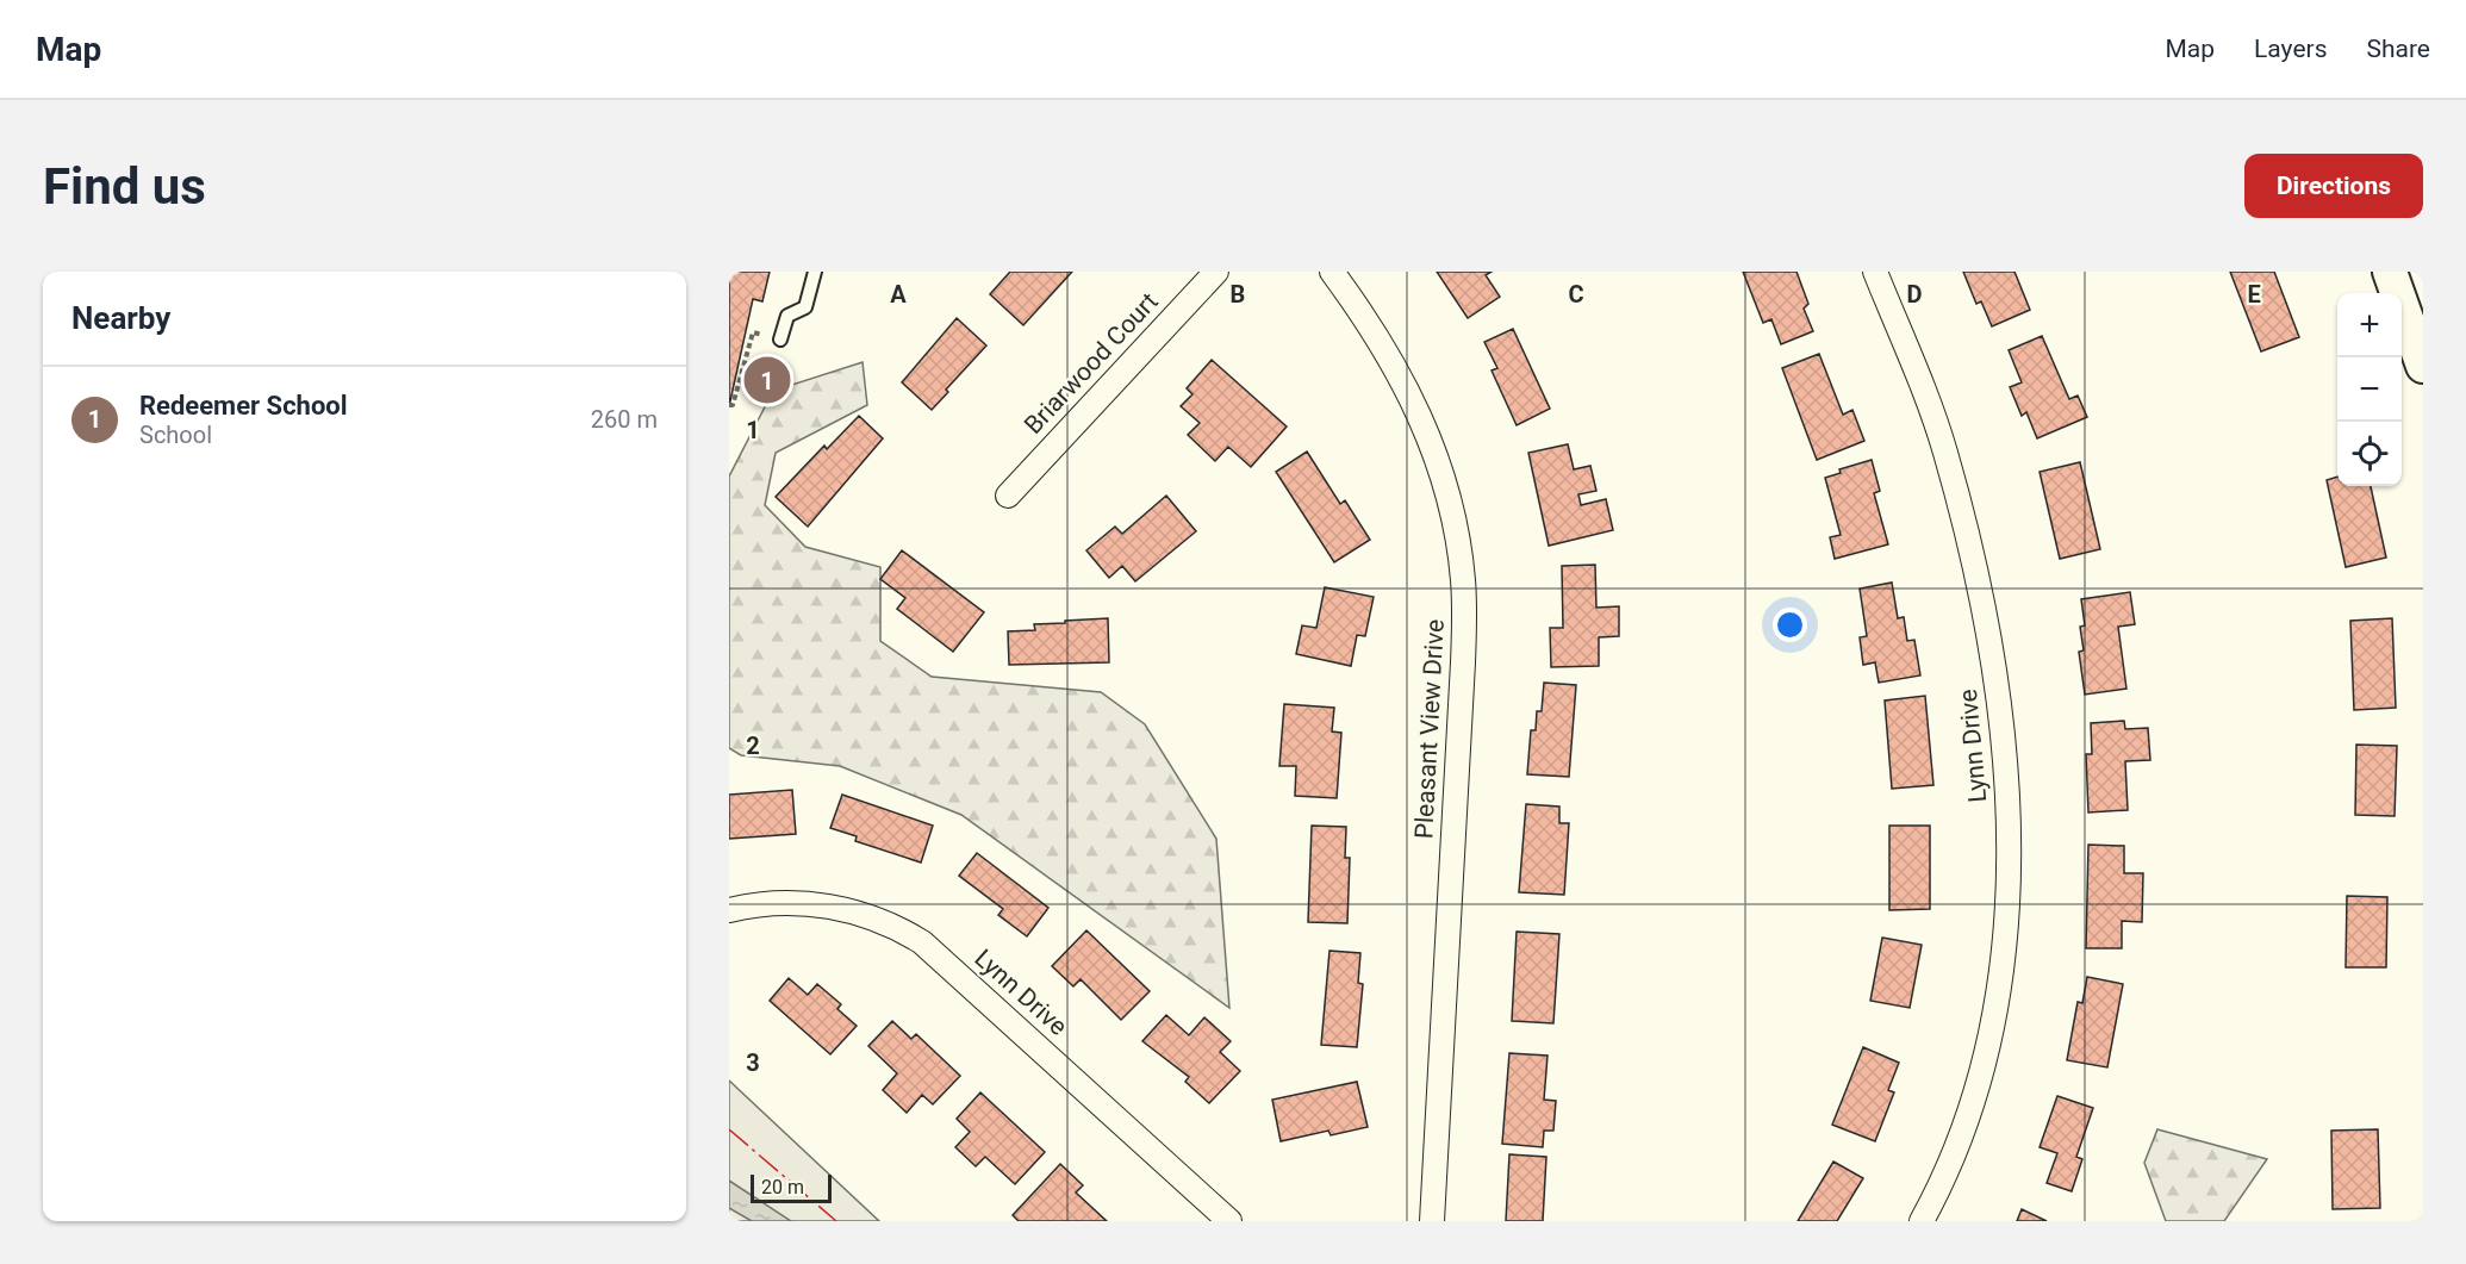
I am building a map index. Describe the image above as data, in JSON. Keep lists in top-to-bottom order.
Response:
{
  "streets": {
    "street": ["Briarwood Court", "Pleasant View Drive", "Lynn Drive"]
  },
  "scale_bar": "20 m",
  "page": {
    "header": "Map",
    "nav": ["Map", "Layers", "Share"],
    "buttons": "Directions",
    "title": "Find us",
    "heading": "Nearby",
    "map_buttons": ["+", "−"],
    "pins": "1",
    "list": [
      {
        "mark": "1",
        "name": "Redeemer School",
        "note": "School",
        "value": "260 m"
      }
    ],
    "scale": "20 m"
  },
  "grid": {
    "columns": [
      "A",
      "B",
      "C",
      "D",
      "E"
    ],
    "rows": ["1", "2", "3"]
  }
}
